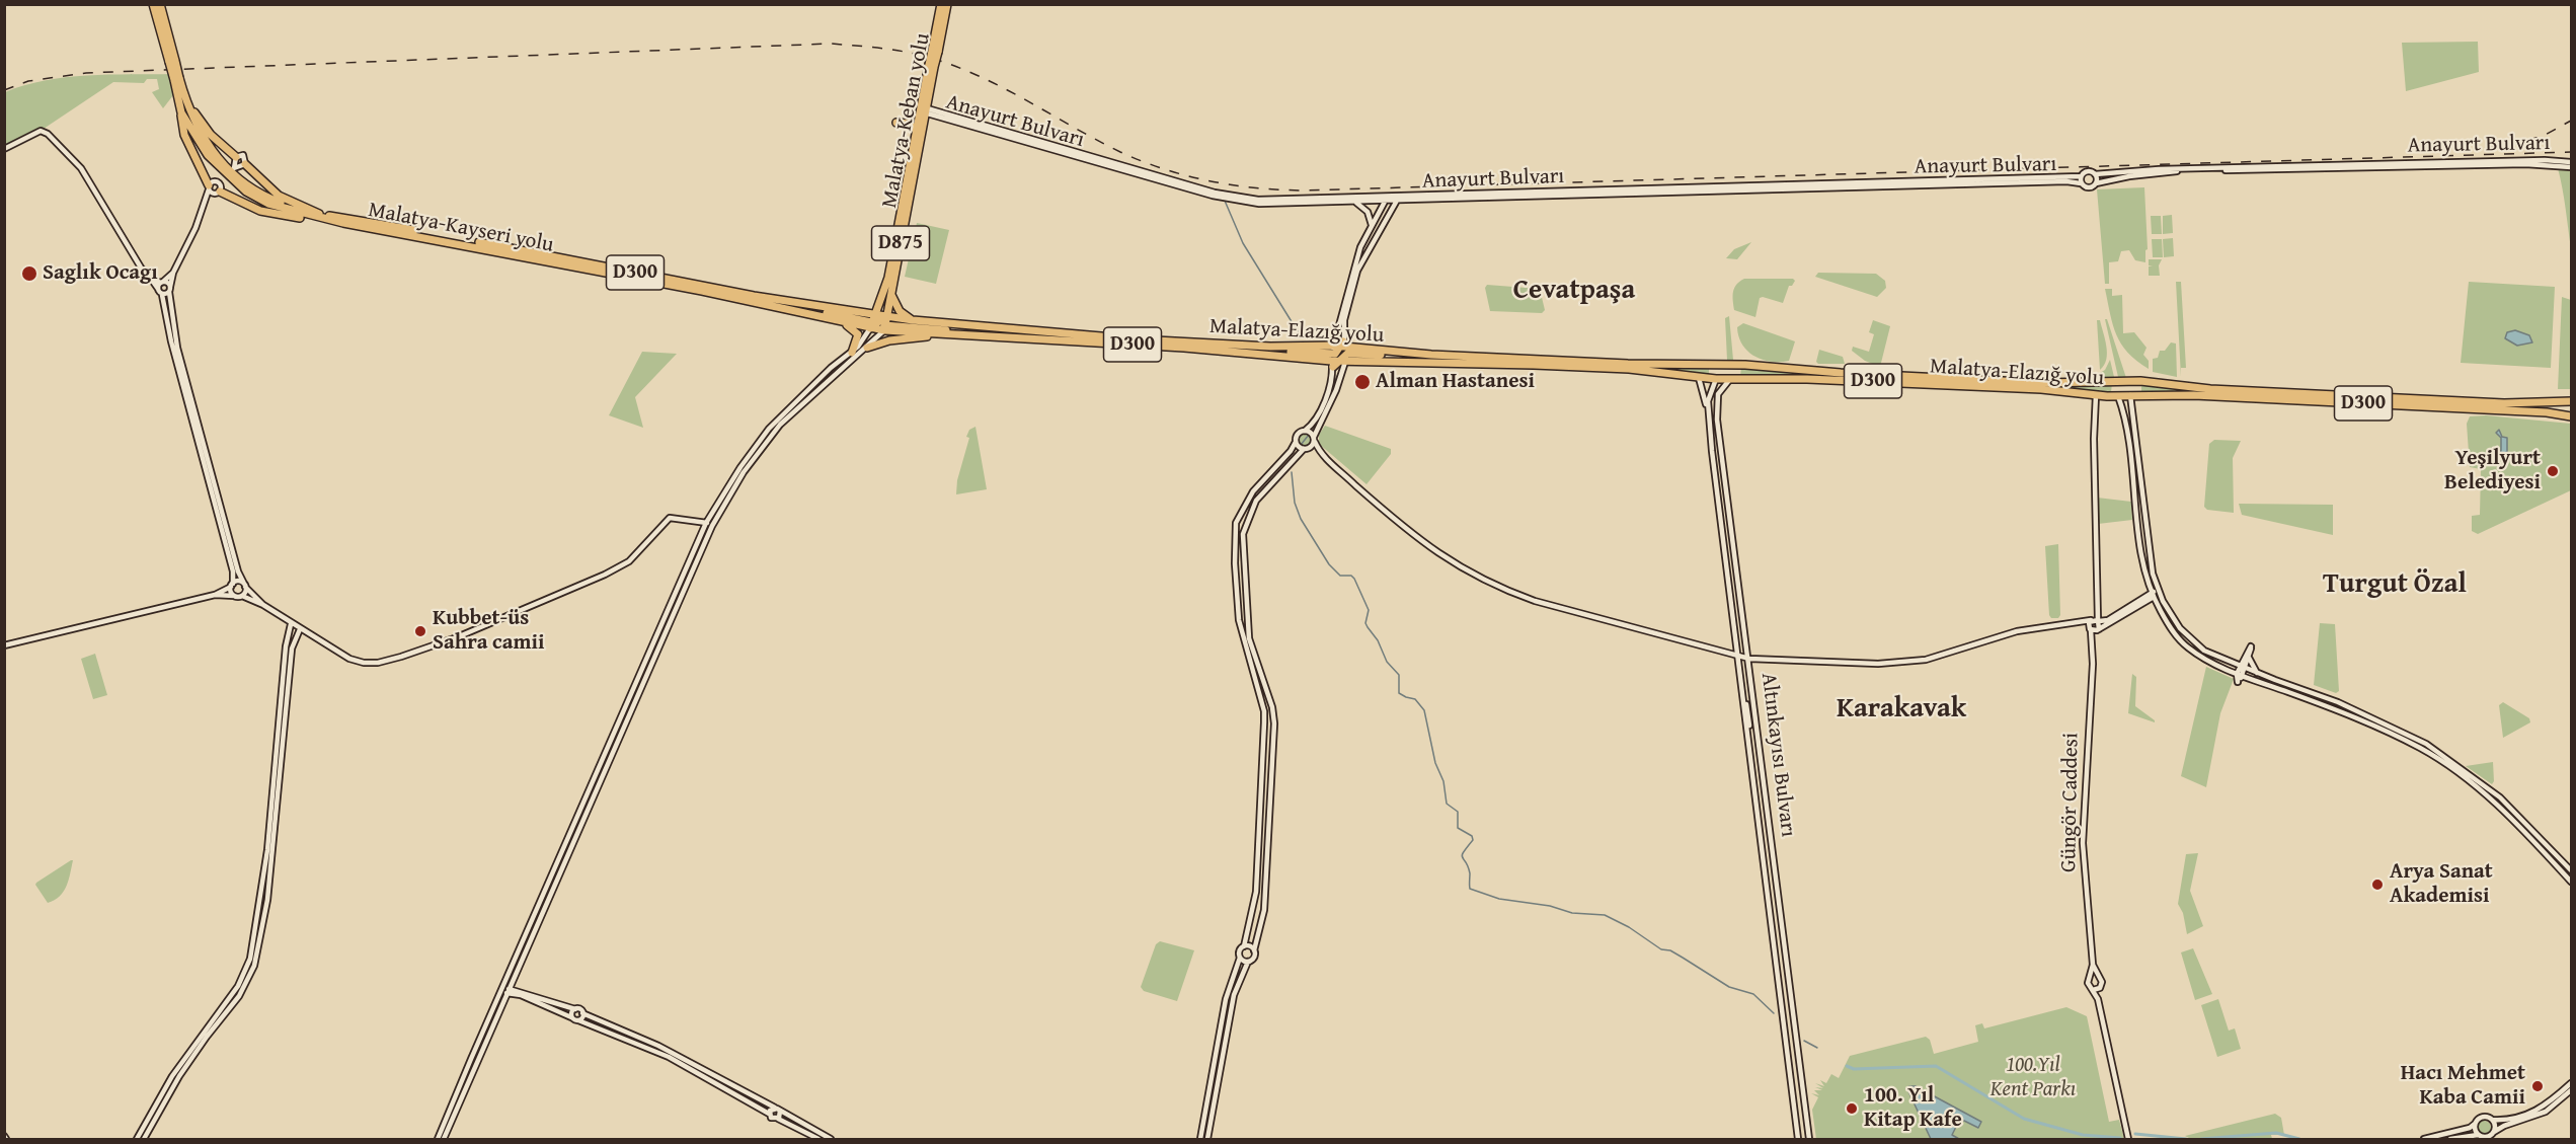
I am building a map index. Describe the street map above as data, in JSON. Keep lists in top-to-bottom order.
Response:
{
  "streets": {
    "highway": [
      "Malatya-Keban yolu",
      "Malatya-Kayseri yolu",
      "D875",
      "D300",
      "Malatya-Elazığ yolu"
    ],
    "main road": ["Anayurt Bulvarı", "Altınkayısı Bulvarı", "Güngör Caddesi"]
  },
  "crossings": [
    ["Malatya-Keban yolu", "Anayurt Bulvarı"],
    ["Malatya-Keban yolu", "Malatya-Kayseri yolu"],
    ["Malatya-Keban yolu", "D300"],
    ["Malatya-Keban yolu", "Malatya-Elazığ yolu"],
    ["Malatya-Kayseri yolu", "D300"],
    ["Malatya-Kayseri yolu", "Malatya-Elazığ yolu"],
    ["D300", "Malatya-Elazığ yolu"],
    ["Malatya-Elazığ yolu", "Altınkayısı Bulvarı"],
    ["Malatya-Elazığ yolu", "Güngör Caddesi"]
  ],
  "districts": ["Cevatpaşa", "Turgut Özal", "Karakavak"],
  "parks": ["100.Yıl Kent Parkı"],
  "places": [
    "Saglık Ocagı",
    "Alman Hastanesi",
    "Yeşilyurt Belediyesi",
    "Kubbet-üs Sahra camii",
    "Arya Sanat Akademisi",
    "Hacı Mehmet Kaba Camii",
    "100. Yıl Kitap Kafe"
  ]
}
